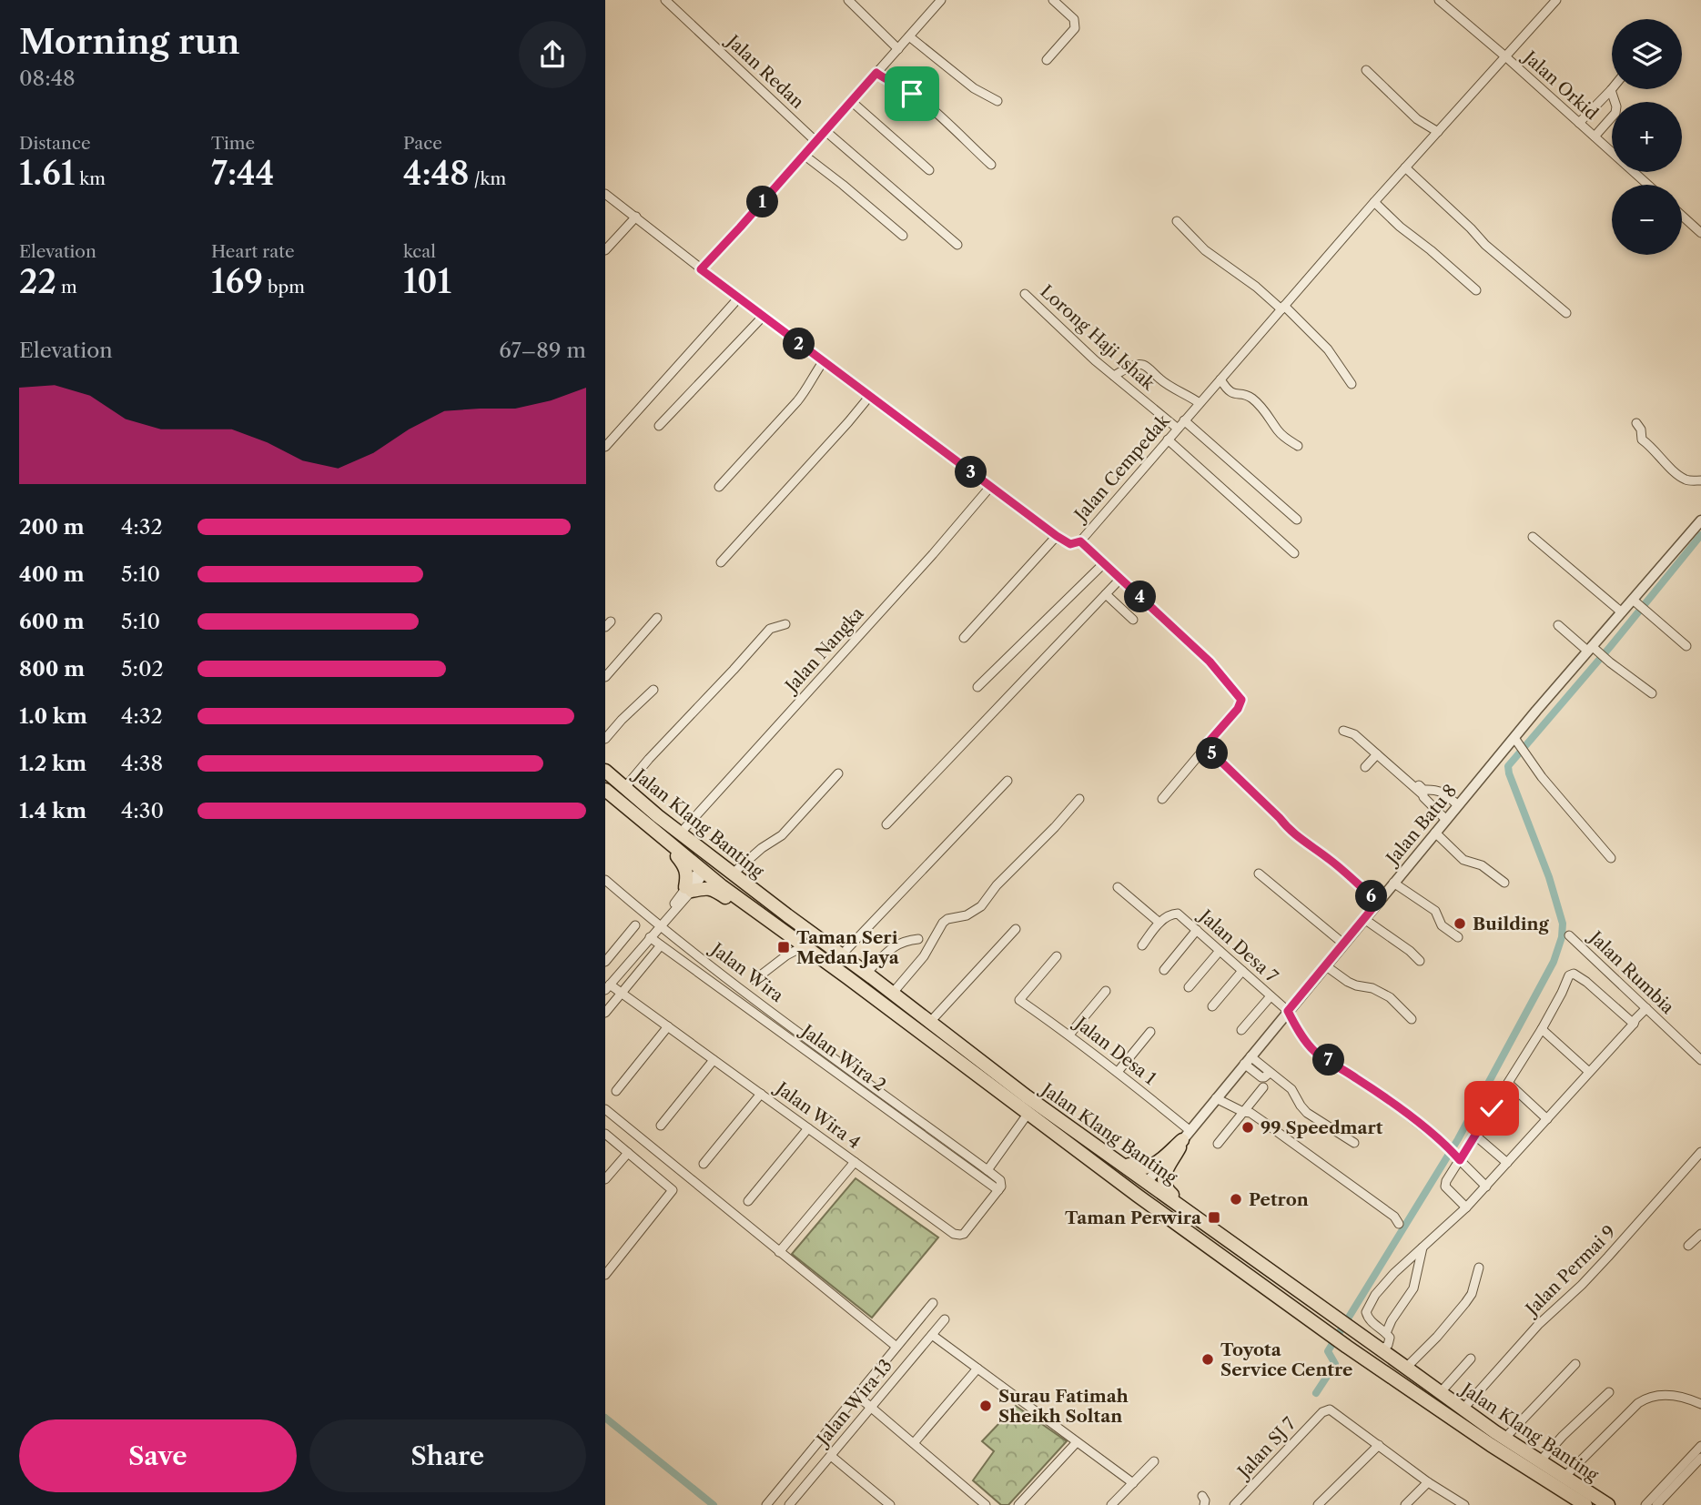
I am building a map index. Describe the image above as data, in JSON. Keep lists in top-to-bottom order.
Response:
{
  "streets": {
    "highway": ["Jalan Klang Banting"],
    "street": [
      "Jalan Redan",
      "Jalan Orkid",
      "Lorong Haji Ishak",
      "Jalan Cempedak",
      "Jalan Nangka",
      "Jalan Batu 8",
      "Jalan Desa 7",
      "Jalan Wira",
      "Jalan Rumbia",
      "Jalan Desa 1",
      "Jalan Wira 2",
      "Jalan Wira 4",
      "Jalan Permai 9",
      "Jalan Wira 13",
      "Jalan SJ 7"
    ]
  },
  "crossings": [
    ["Jalan Orkid", "Jalan Cempedak"],
    ["Lorong Haji Ishak", "Jalan Cempedak"],
    ["Jalan Cempedak", "Jalan Nangka"],
    ["Jalan Nangka", "Jalan Klang Banting"],
    ["Jalan Klang Banting", "Jalan Batu 8"],
    ["Jalan Klang Banting", "Jalan Permai 9"],
    ["Jalan Batu 8", "Jalan Desa 7"],
    ["Jalan Batu 8", "Jalan Desa 1"],
    ["Jalan Wira", "Jalan Wira 2"],
    ["Jalan Wira", "Jalan Wira 4"],
    ["Jalan Wira 2", "Jalan Wira 4"]
  ],
  "places": {
    "other": [
      "Building",
      "99 Speedmart",
      "Petron",
      "Toyota Service Centre",
      "Surau Fatimah Sheikh Soltan"
    ],
    "transit": ["Taman Seri Medan Jaya", "Taman Perwira"]
  },
  "page": {
    "heading": ["Morning run", "08:48"],
    "map_buttons": ["+", "−"],
    "stats": [
      ["Distance", "1.61 km"],
      ["Time", "7:44"],
      ["Pace", "4:48 /km"],
      ["Elevation", "22 m"],
      ["Heart rate", "169 bpm"],
      ["kcal", "101"]
    ],
    "pins": [
      "1",
      "2",
      "3",
      "4",
      "5",
      "6",
      "7"
    ],
    "chart": ["Elevation", "67–89 m"],
    "list": [
      {
        "name": "200 m",
        "note": "4:32"
      },
      {
        "name": "400 m",
        "note": "5:10"
      },
      {
        "name": "600 m",
        "note": "5:10"
      },
      {
        "name": "800 m",
        "note": "5:02"
      },
      {
        "name": "1.0 km",
        "note": "4:32"
      },
      {
        "name": "1.2 km",
        "note": "4:38"
      },
      {
        "name": "1.4 km",
        "note": "4:30"
      }
    ],
    "buttons": ["Save", "Share"]
  }
}
